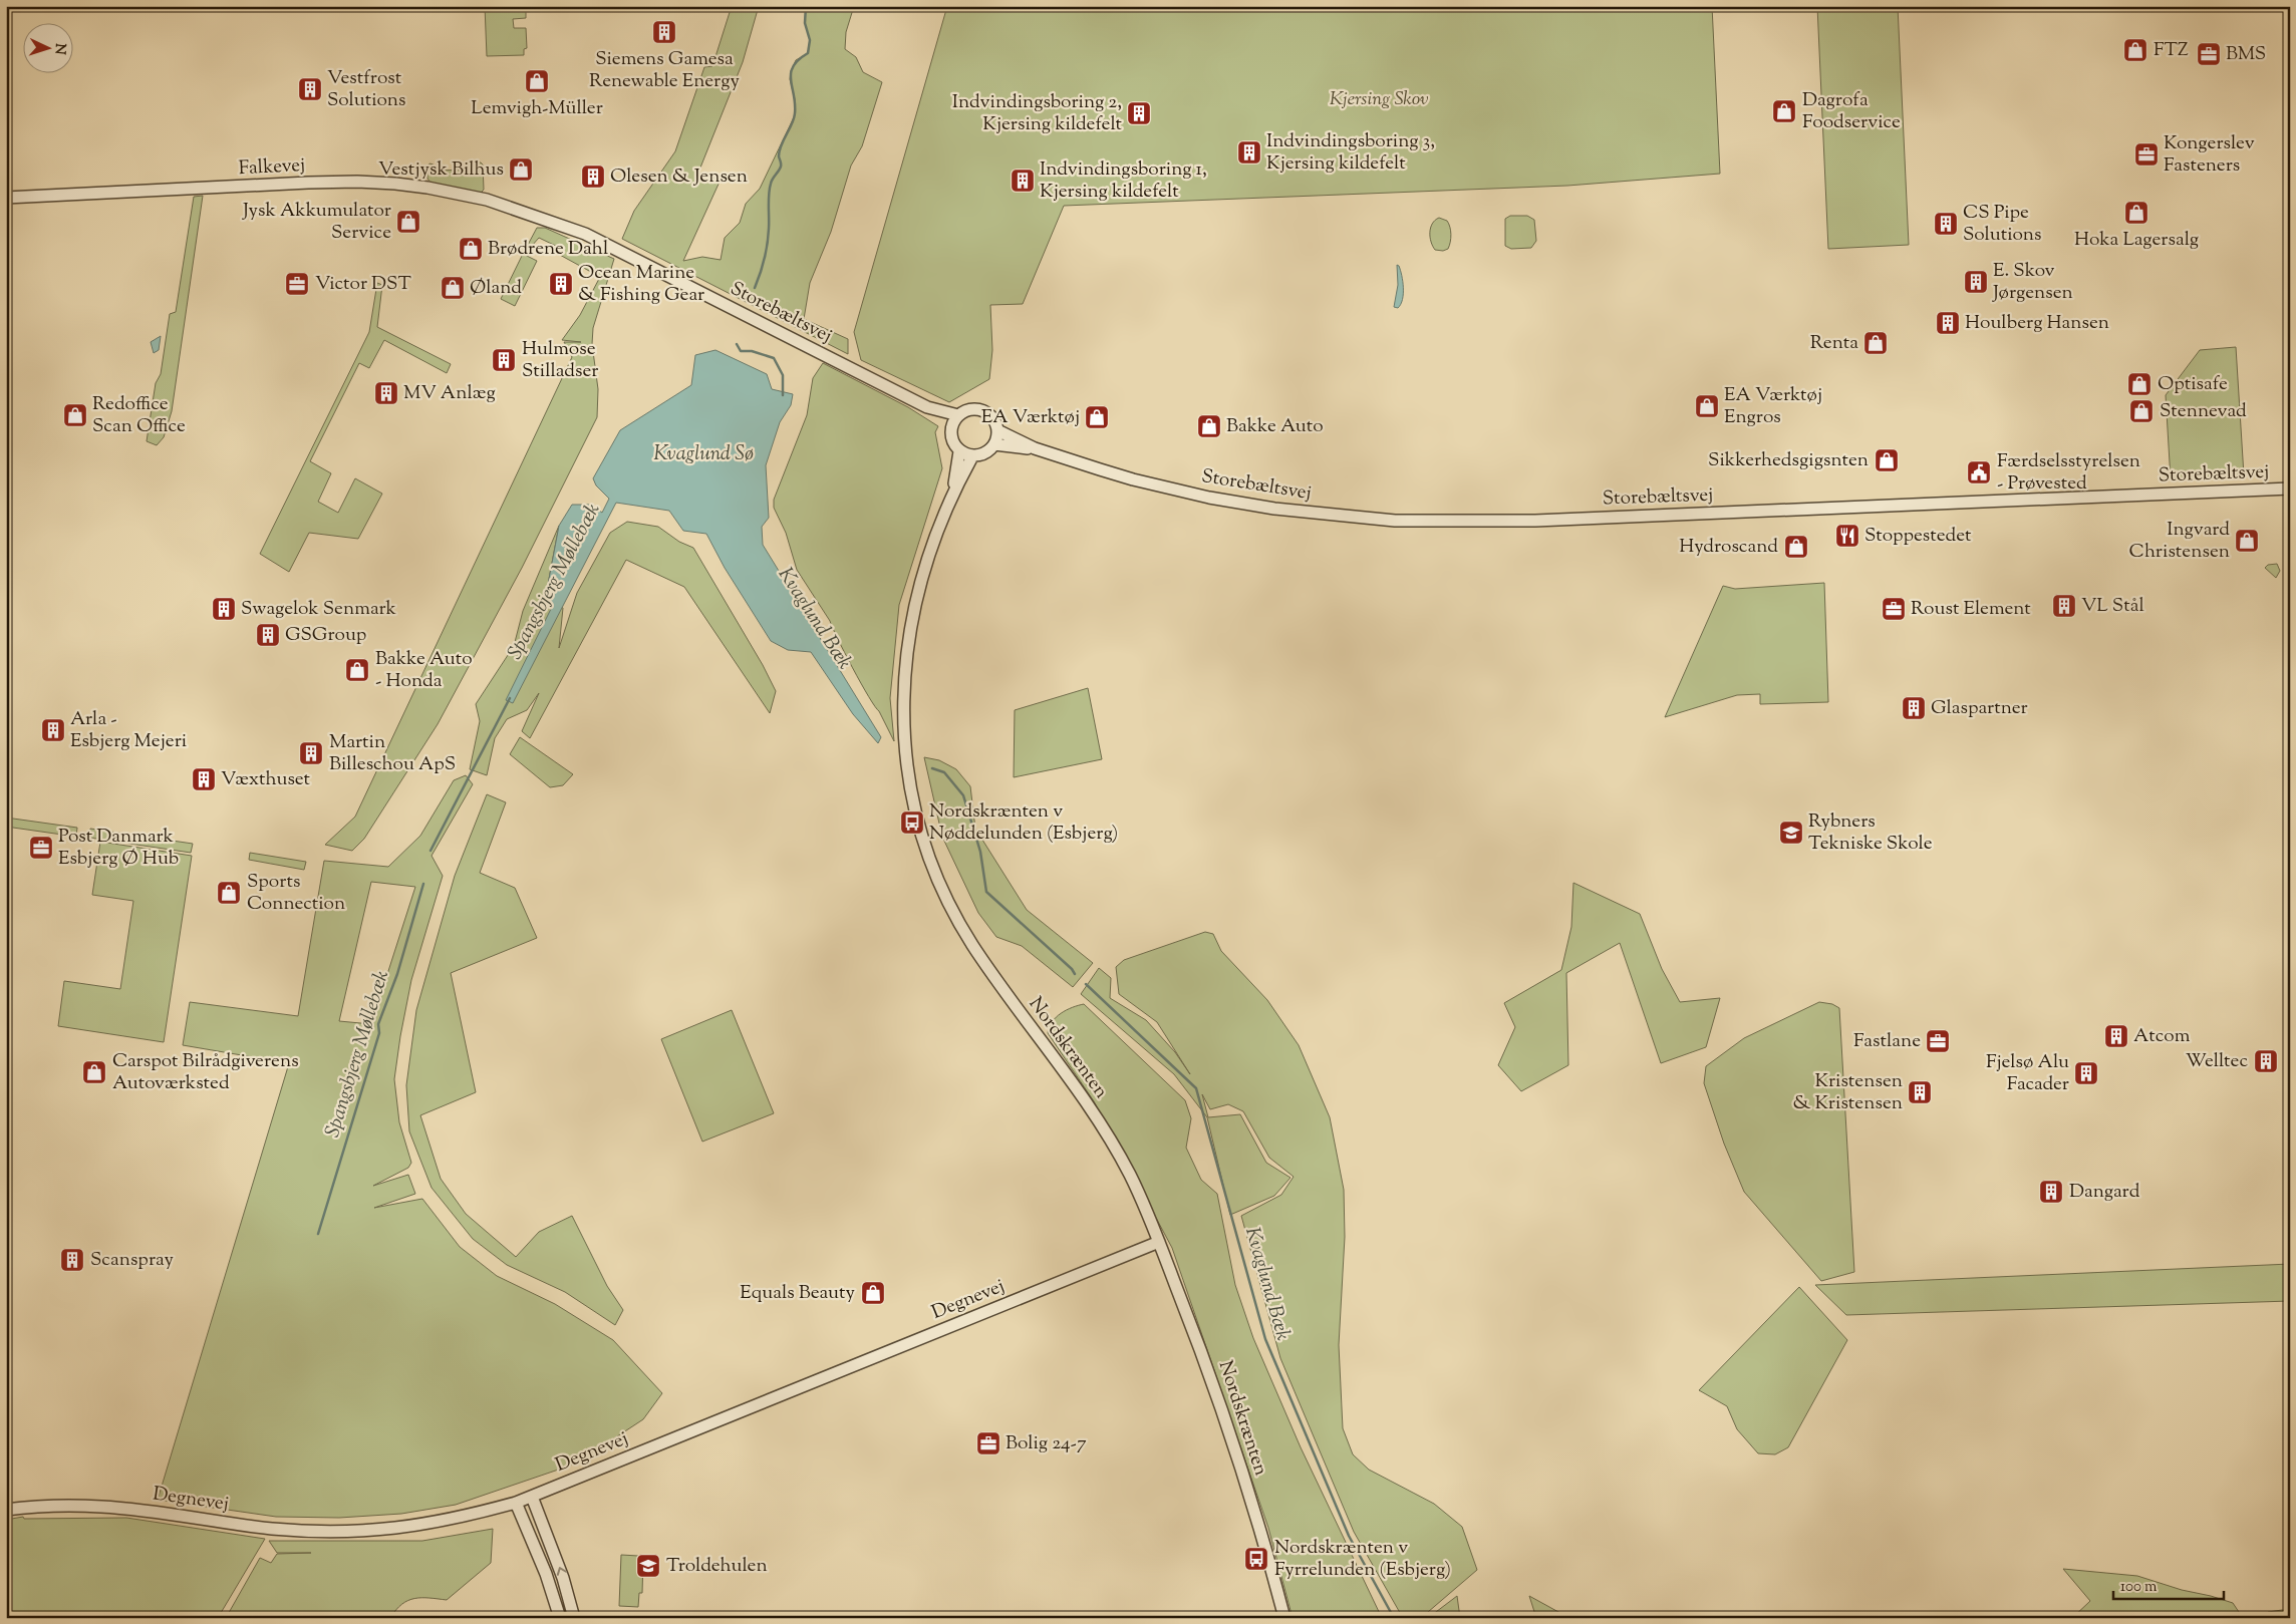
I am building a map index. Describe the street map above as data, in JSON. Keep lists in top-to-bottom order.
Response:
{
  "streets": {
    "street": [
      "Falkevej",
      "Storebæltsvej",
      "Nordskrænten",
      "Degnevej"
    ]
  },
  "crossings": [
    ["Falkevej", "Storebæltsvej"],
    ["Storebæltsvej", "Nordskrænten"],
    ["Nordskrænten", "Degnevej"]
  ],
  "water": ["Kvaglund Sø", "Spangsbjerg Møllebæk", "Kvaglund Bæk"],
  "parks": ["Kjersing Skov"],
  "places": {
    "building": [
      "Siemens Gamesa Renewable Energy",
      "Vestfrost Solutions",
      "Indvindingsboring 2, Kjersing kildefelt",
      "Indvindingsboring 3, Kjersing kildefelt",
      "Olesen & Jensen",
      "Indvindingsboring 1, Kjersing kildefelt",
      "CS Pipe Solutions",
      "E. Skov Jørgensen",
      "Ocean Marine & Fishing Gear",
      "Houlberg Hansen",
      "Hulmose Stilladser",
      "MV Anlæg",
      "VL Stål",
      "Swagelok Senmark",
      "GSGroup",
      "Glaspartner",
      "Arla - Esbjerg Mejeri",
      "Martin Billeschou ApS",
      "Væxthuset",
      "Atcom",
      "Welltec",
      "Fjelsø Alu Facader",
      "Kristensen & Kristensen",
      "Dangard",
      "Scanspray"
    ],
    "shop": [
      "FTZ",
      "Lemvigh-Müller",
      "Dagrofa Foodservice",
      "Vestjysk Bilhus",
      "Hoka Lagersalg",
      "Jysk Akkumulator Service",
      "Brødrene Dahl",
      "Øland",
      "Renta",
      "Optisafe",
      "EA Værktøj Engros",
      "Stennevad",
      "Redoffice Scan Office",
      "EA Værktøj",
      "Bakke Auto",
      "Sikkerhedsgigsnten",
      "Ingvard Christensen",
      "Hydroscand",
      "Bakke Auto - Honda",
      "Sports Connection",
      "Carspot Bilrådgiverens Autoværksted",
      "Equals Beauty"
    ],
    "office": [
      "BMS",
      "Kongerslev Fasteners",
      "Victor DST",
      "Roust Element",
      "Post Danmark Esbjerg Ø Hub",
      "Fastlane",
      "Bolig 24-7"
    ],
    "public building": ["Færdselsstyrelsen - Prøvested"],
    "restaurant": ["Stoppestedet"],
    "bus stop": ["Nordskrænten v Nøddelunden (Esbjerg)", "Nordskrænten v Fyrrelunden (Esbjerg)"],
    "school or university": ["Rybners Tekniske Skole", "Troldehulen"]
  },
  "scale_bar": "100 m",
  "north": "right"
}
